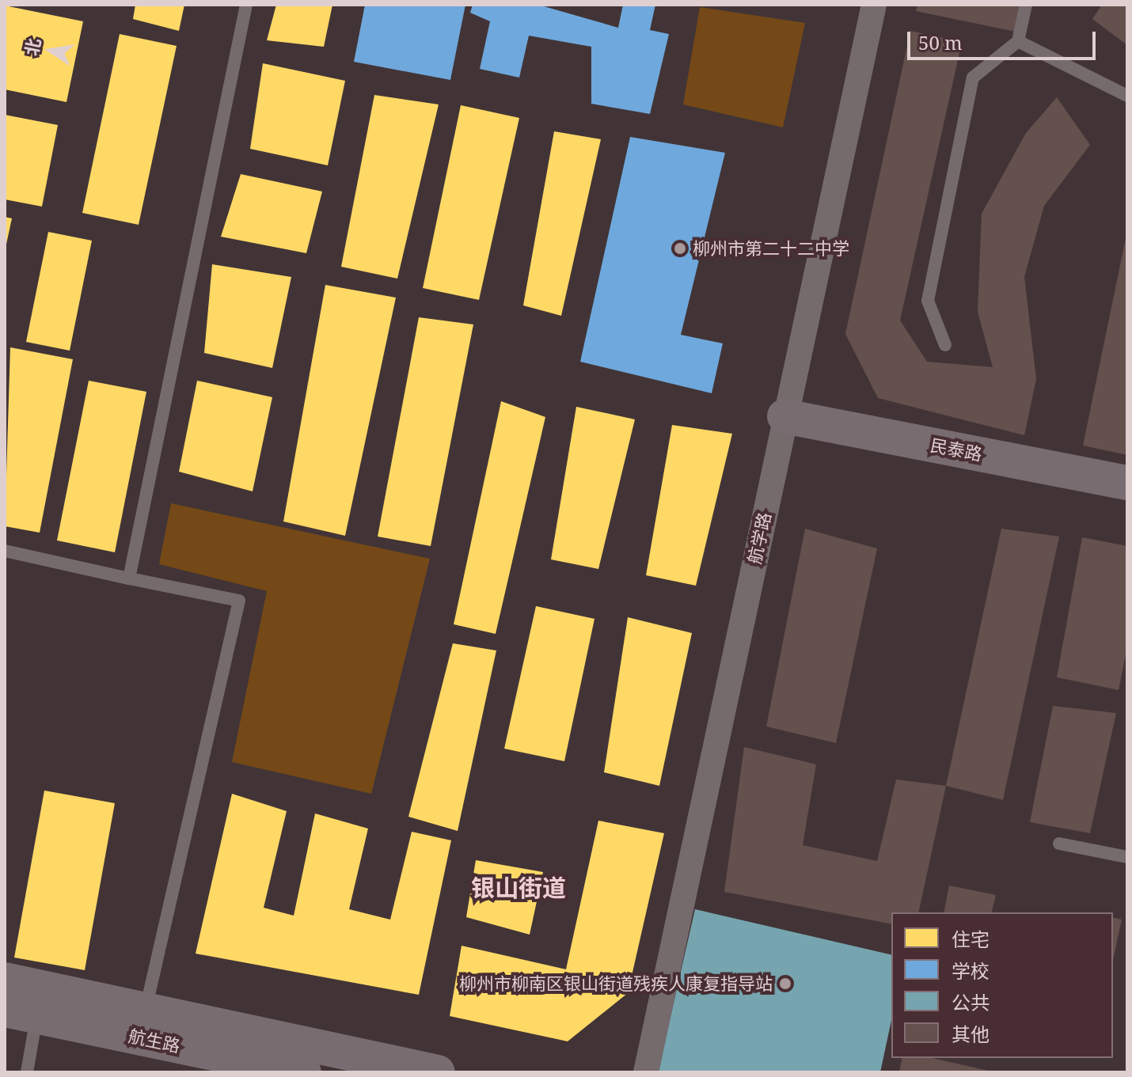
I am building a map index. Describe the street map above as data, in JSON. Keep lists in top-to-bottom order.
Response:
{
  "streets": {
    "street": ["民泰路", "航学路", "航生路"]
  },
  "crossings": [
    ["民泰路", "航学路"]
  ],
  "districts": ["银山街道"],
  "places": ["柳州市第二十二中学", "柳州市柳南区银山街道残疾人康复指导站"],
  "legend": [
    "住宅",
    "学校",
    "公共",
    "其他"
  ],
  "scale_bar": "50 m",
  "north": "left"
}
